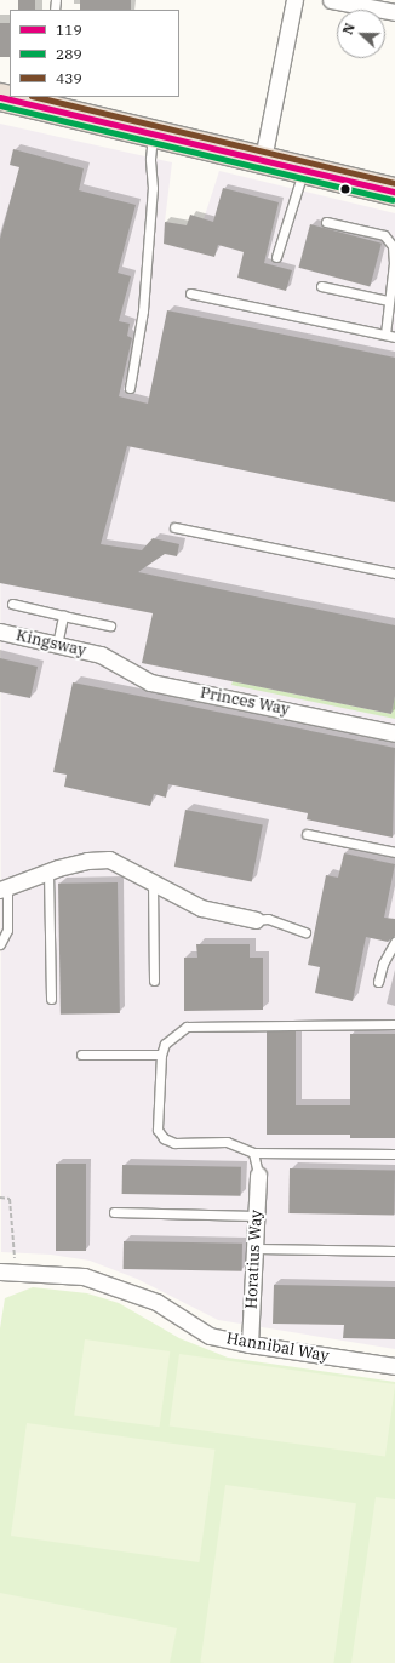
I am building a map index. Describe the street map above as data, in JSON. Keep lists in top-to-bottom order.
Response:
{
  "streets": {
    "street": [
      "Kingsway",
      "Princes Way",
      "Horatius Way",
      "Hannibal Way"
    ]
  },
  "crossings": [
    ["Kingsway", "Princes Way"],
    ["Horatius Way", "Hannibal Way"]
  ],
  "lines": ["transit line 119", "transit line 439", "transit line 289"],
  "legend": ["119", "289", "439"],
  "north": "left"
}
